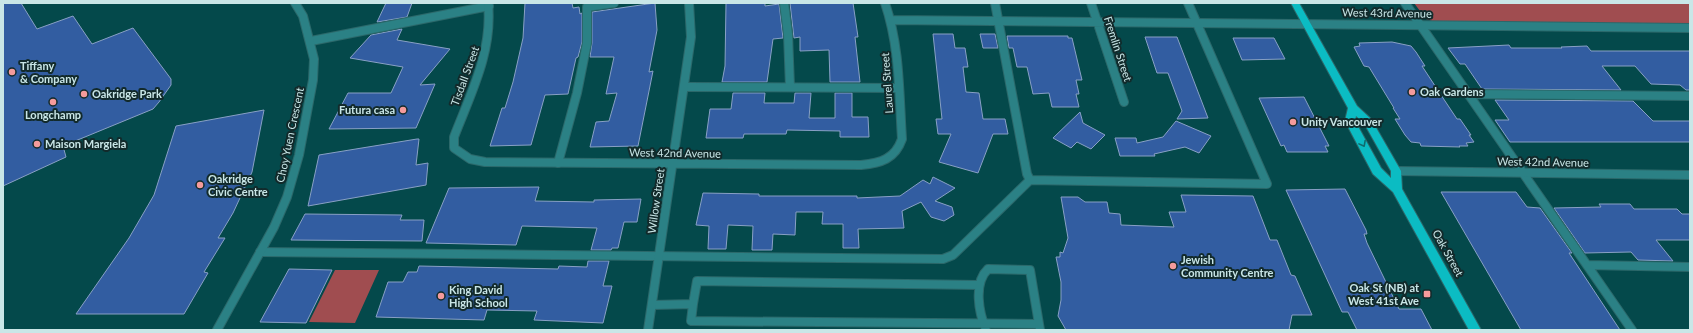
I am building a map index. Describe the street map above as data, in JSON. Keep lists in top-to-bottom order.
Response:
{
  "streets": {
    "main road": ["Oak Street"],
    "street": [
      "West 43rd Avenue",
      "Fremlin Street",
      "Tisdall Street",
      "Laurel Street",
      "Choy Yuen Crescent",
      "West 42nd Avenue",
      "Willow Street"
    ]
  },
  "crossings": [
    ["West 43rd Avenue", "Fremlin Street"],
    ["West 43rd Avenue", "Laurel Street"],
    ["West 43rd Avenue", "Oak Street"],
    ["Tisdall Street", "West 42nd Avenue"],
    ["Laurel Street", "West 42nd Avenue"],
    ["West 42nd Avenue", "Willow Street"],
    ["West 42nd Avenue", "Oak Street"]
  ],
  "places": {
    "other": [
      "Tiffany & Company",
      "Oak Gardens",
      "Oakridge Park",
      "Longchamp",
      "Futura casa",
      "Unity Vancouver",
      "Maison Margiela",
      "Oakridge Civic Centre",
      "Jewish Community Centre",
      "King David High School"
    ],
    "transit": ["Oak St (NB) at West 41st Ave"]
  }
}
